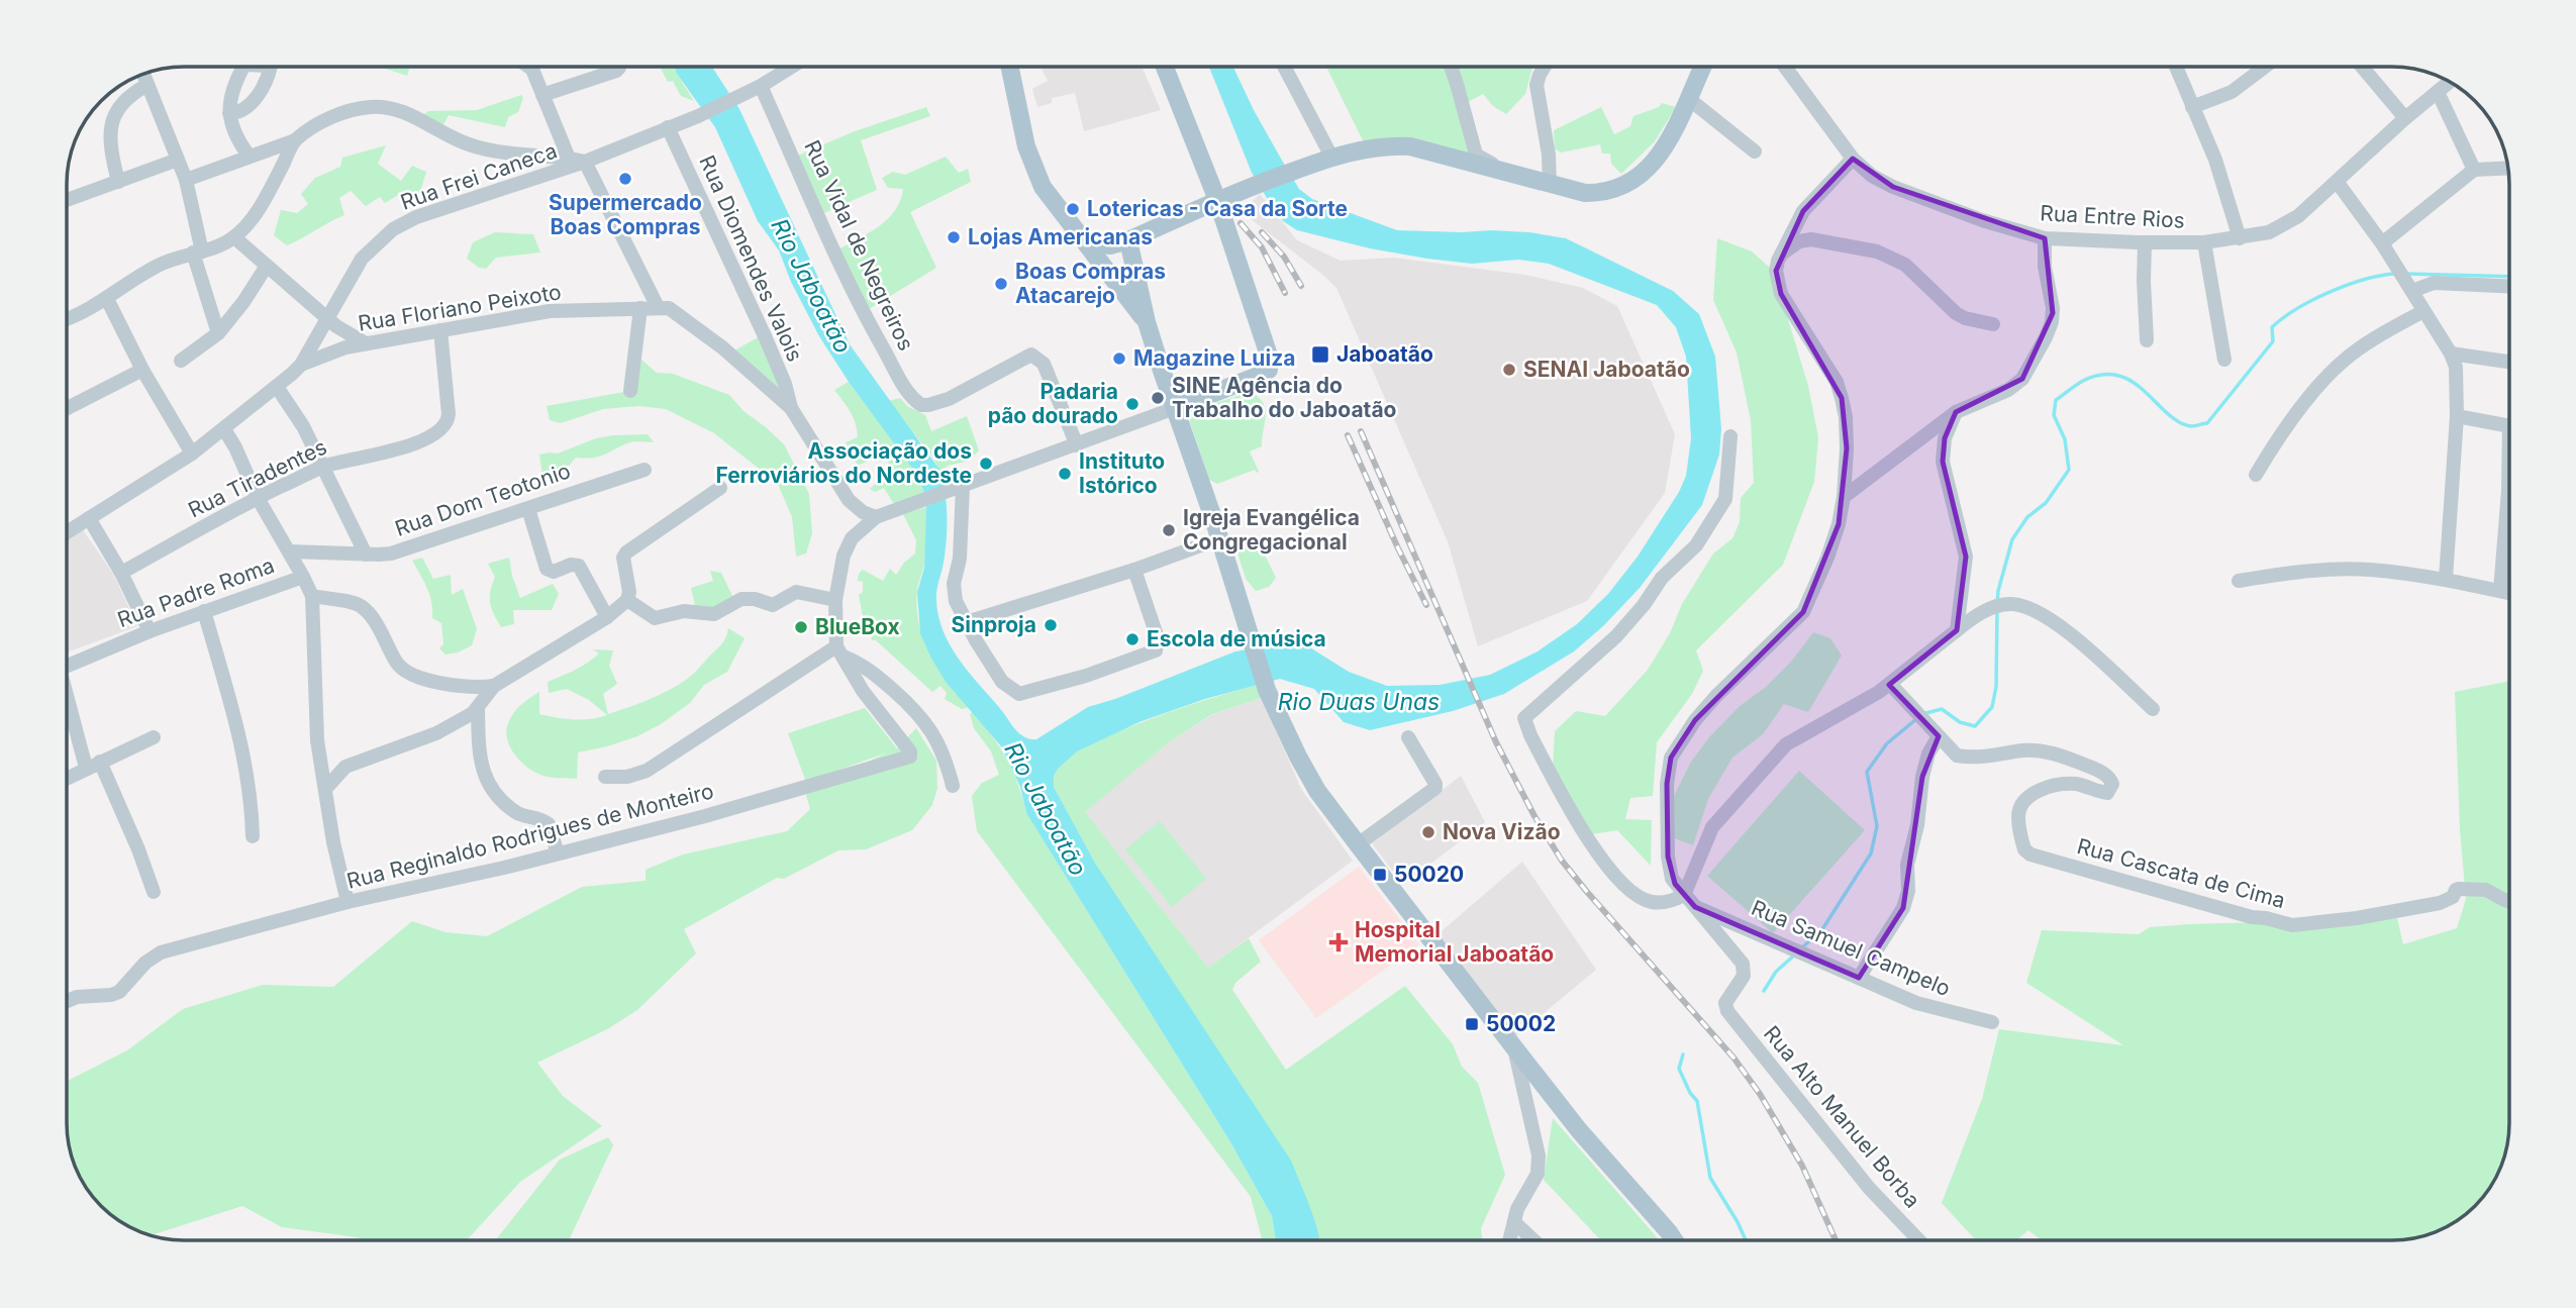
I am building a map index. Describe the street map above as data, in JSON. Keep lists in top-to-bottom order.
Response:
{
  "streets": {
    "street": [
      "Rua Frei Caneca",
      "Rua Entre Rios",
      "Rua Vidal de Negreiros",
      "Rua Diomendes Valois",
      "Rua Floriano Peixoto",
      "Rua Tiradentes",
      "Rua Dom Teotonio",
      "Rua Padre Roma",
      "Rua Reginaldo Rodrigues de Monteiro",
      "Rua Cascata de Cima",
      "Rua Samuel Campelo",
      "Rua Alto Manuel Borba"
    ]
  },
  "crossings": [
    ["Rua Frei Caneca", "Rua Vidal de Negreiros"],
    ["Rua Frei Caneca", "Rua Diomendes Valois"],
    ["Rua Frei Caneca", "Rua Floriano Peixoto"],
    ["Rua Diomendes Valois", "Rua Floriano Peixoto"],
    ["Rua Floriano Peixoto", "Rua Tiradentes"],
    ["Rua Samuel Campelo", "Rua Alto Manuel Borba"]
  ],
  "water": ["Rio Jaboatão", "Rio Duas Unas"],
  "places": {
    "other": [
      "Supermercado Boas Compras",
      "Lotericas - Casa da Sorte",
      "Lojas Americanas",
      "Boas Compras Atacarejo",
      "Magazine Luiza",
      "SENAI Jaboatão",
      "SINE Agência do Trabalho do Jaboatão",
      "Padaria pão dourado",
      "Associação dos Ferroviários do Nordeste",
      "Instituto Istórico",
      "Igreja Evangélica Congregacional",
      "Sinproja",
      "BlueBox",
      "Escola de música",
      "Nova Vizão"
    ],
    "transit": ["Jaboatão", "50020", "50002"],
    "health": ["Hospital Memorial Jaboatão"]
  }
}
